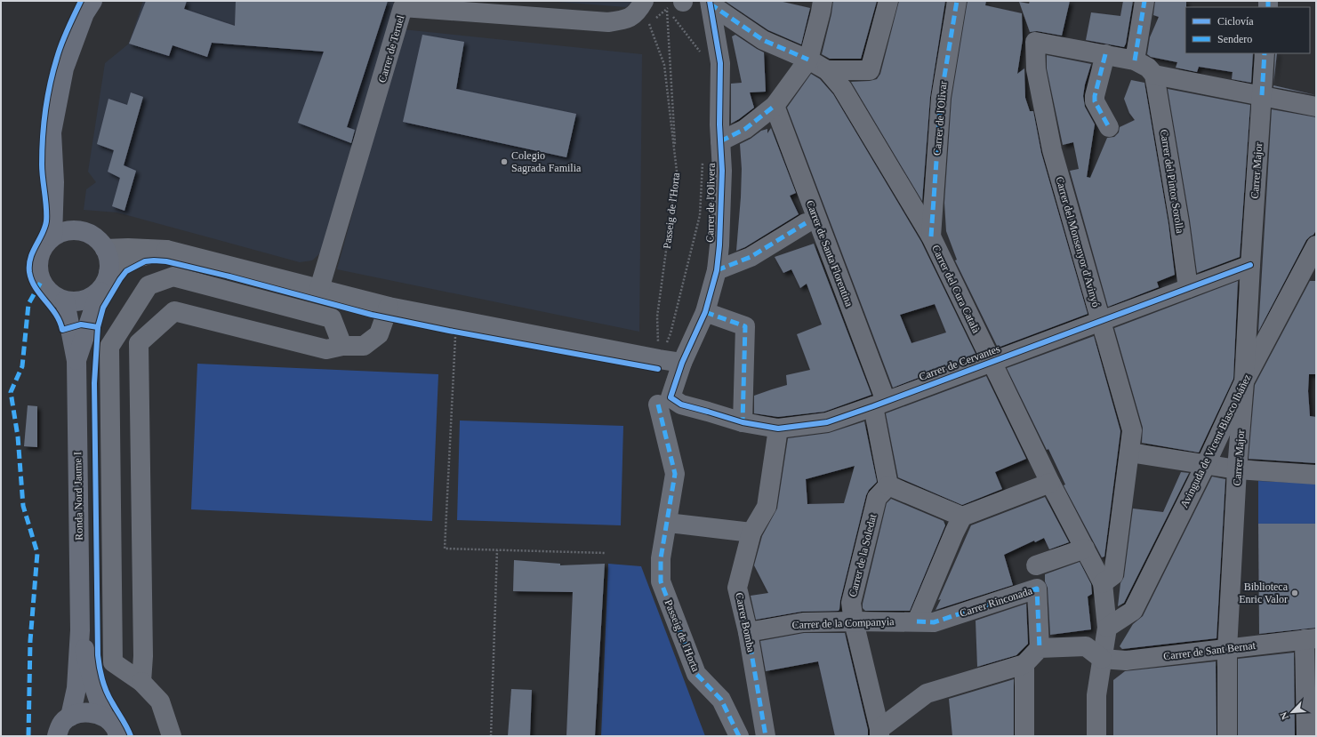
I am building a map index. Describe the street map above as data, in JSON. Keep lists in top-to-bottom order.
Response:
{
  "streets": {
    "main road": ["Ronda Nord Jaume I"],
    "street": [
      "Carrer de Teruel",
      "Carrer de l'Olivar",
      "Carrer Major",
      "Carrer del Pintor Sorolla",
      "Carrer de l'Olivera",
      "Passeig de l'Horta",
      "Carrer del Monsenyor d'Avinyó",
      "Carrer de Santa Florentina",
      "Carrer del Cura Català",
      "Carrer de Cervantes",
      "Avinguda de Vicent Blasco Ibáñez",
      "Carrer de la Soledat",
      "Carrer Rinconada",
      "Carrer Bomba",
      "Carrer de la Companyia",
      "Carrer de Sant Bernat"
    ]
  },
  "crossings": [
    ["Carrer de Teruel", "Passeig de l'Horta"],
    ["Carrer de l'Olivar", "Carrer del Cura Català"],
    ["Carrer Major", "Carrer de Cervantes"],
    ["Carrer Major", "Avinguda de Vicent Blasco Ibáñez"],
    ["Carrer Major", "Carrer de Sant Bernat"],
    ["Carrer del Pintor Sorolla", "Carrer de Cervantes"],
    ["Carrer de l'Olivera", "Carrer del Cura Català"],
    ["Carrer de l'Olivera", "Carrer de Cervantes"],
    ["Carrer del Monsenyor d'Avinyó", "Carrer del Cura Català"],
    ["Carrer del Monsenyor d'Avinyó", "Carrer de Cervantes"],
    ["Carrer de Santa Florentina", "Carrer de Cervantes"],
    ["Carrer del Cura Català", "Carrer de Cervantes"],
    ["Carrer del Cura Català", "Avinguda de Vicent Blasco Ibáñez"],
    ["Carrer del Cura Català", "Carrer de Sant Bernat"],
    ["Carrer de Cervantes", "Carrer Bomba"],
    ["Carrer de la Soledat", "Carrer de la Companyia"],
    ["Carrer Rinconada", "Carrer de la Companyia"],
    ["Carrer Bomba", "Carrer de la Companyia"]
  ],
  "places": ["Colegio Sagrada Familia", "Biblioteca Enric Valor"],
  "legend": ["Ciclovía", "Sendero"],
  "north": "bottom left"
}
